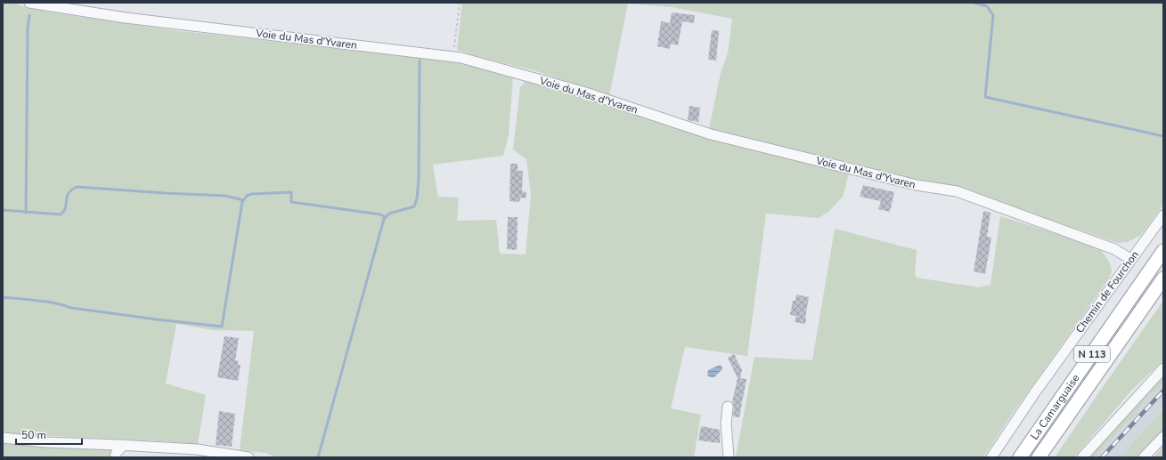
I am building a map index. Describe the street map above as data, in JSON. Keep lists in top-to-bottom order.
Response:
{
  "streets": {
    "highway": ["N 113", "La Camarguaise"],
    "street": ["Voie du Mas d'Yvaren", "Chemin de Fourchon"]
  },
  "crossings": [
    ["Voie du Mas d'Yvaren", "Chemin de Fourchon"]
  ],
  "scale_bar": "50 m"
}
